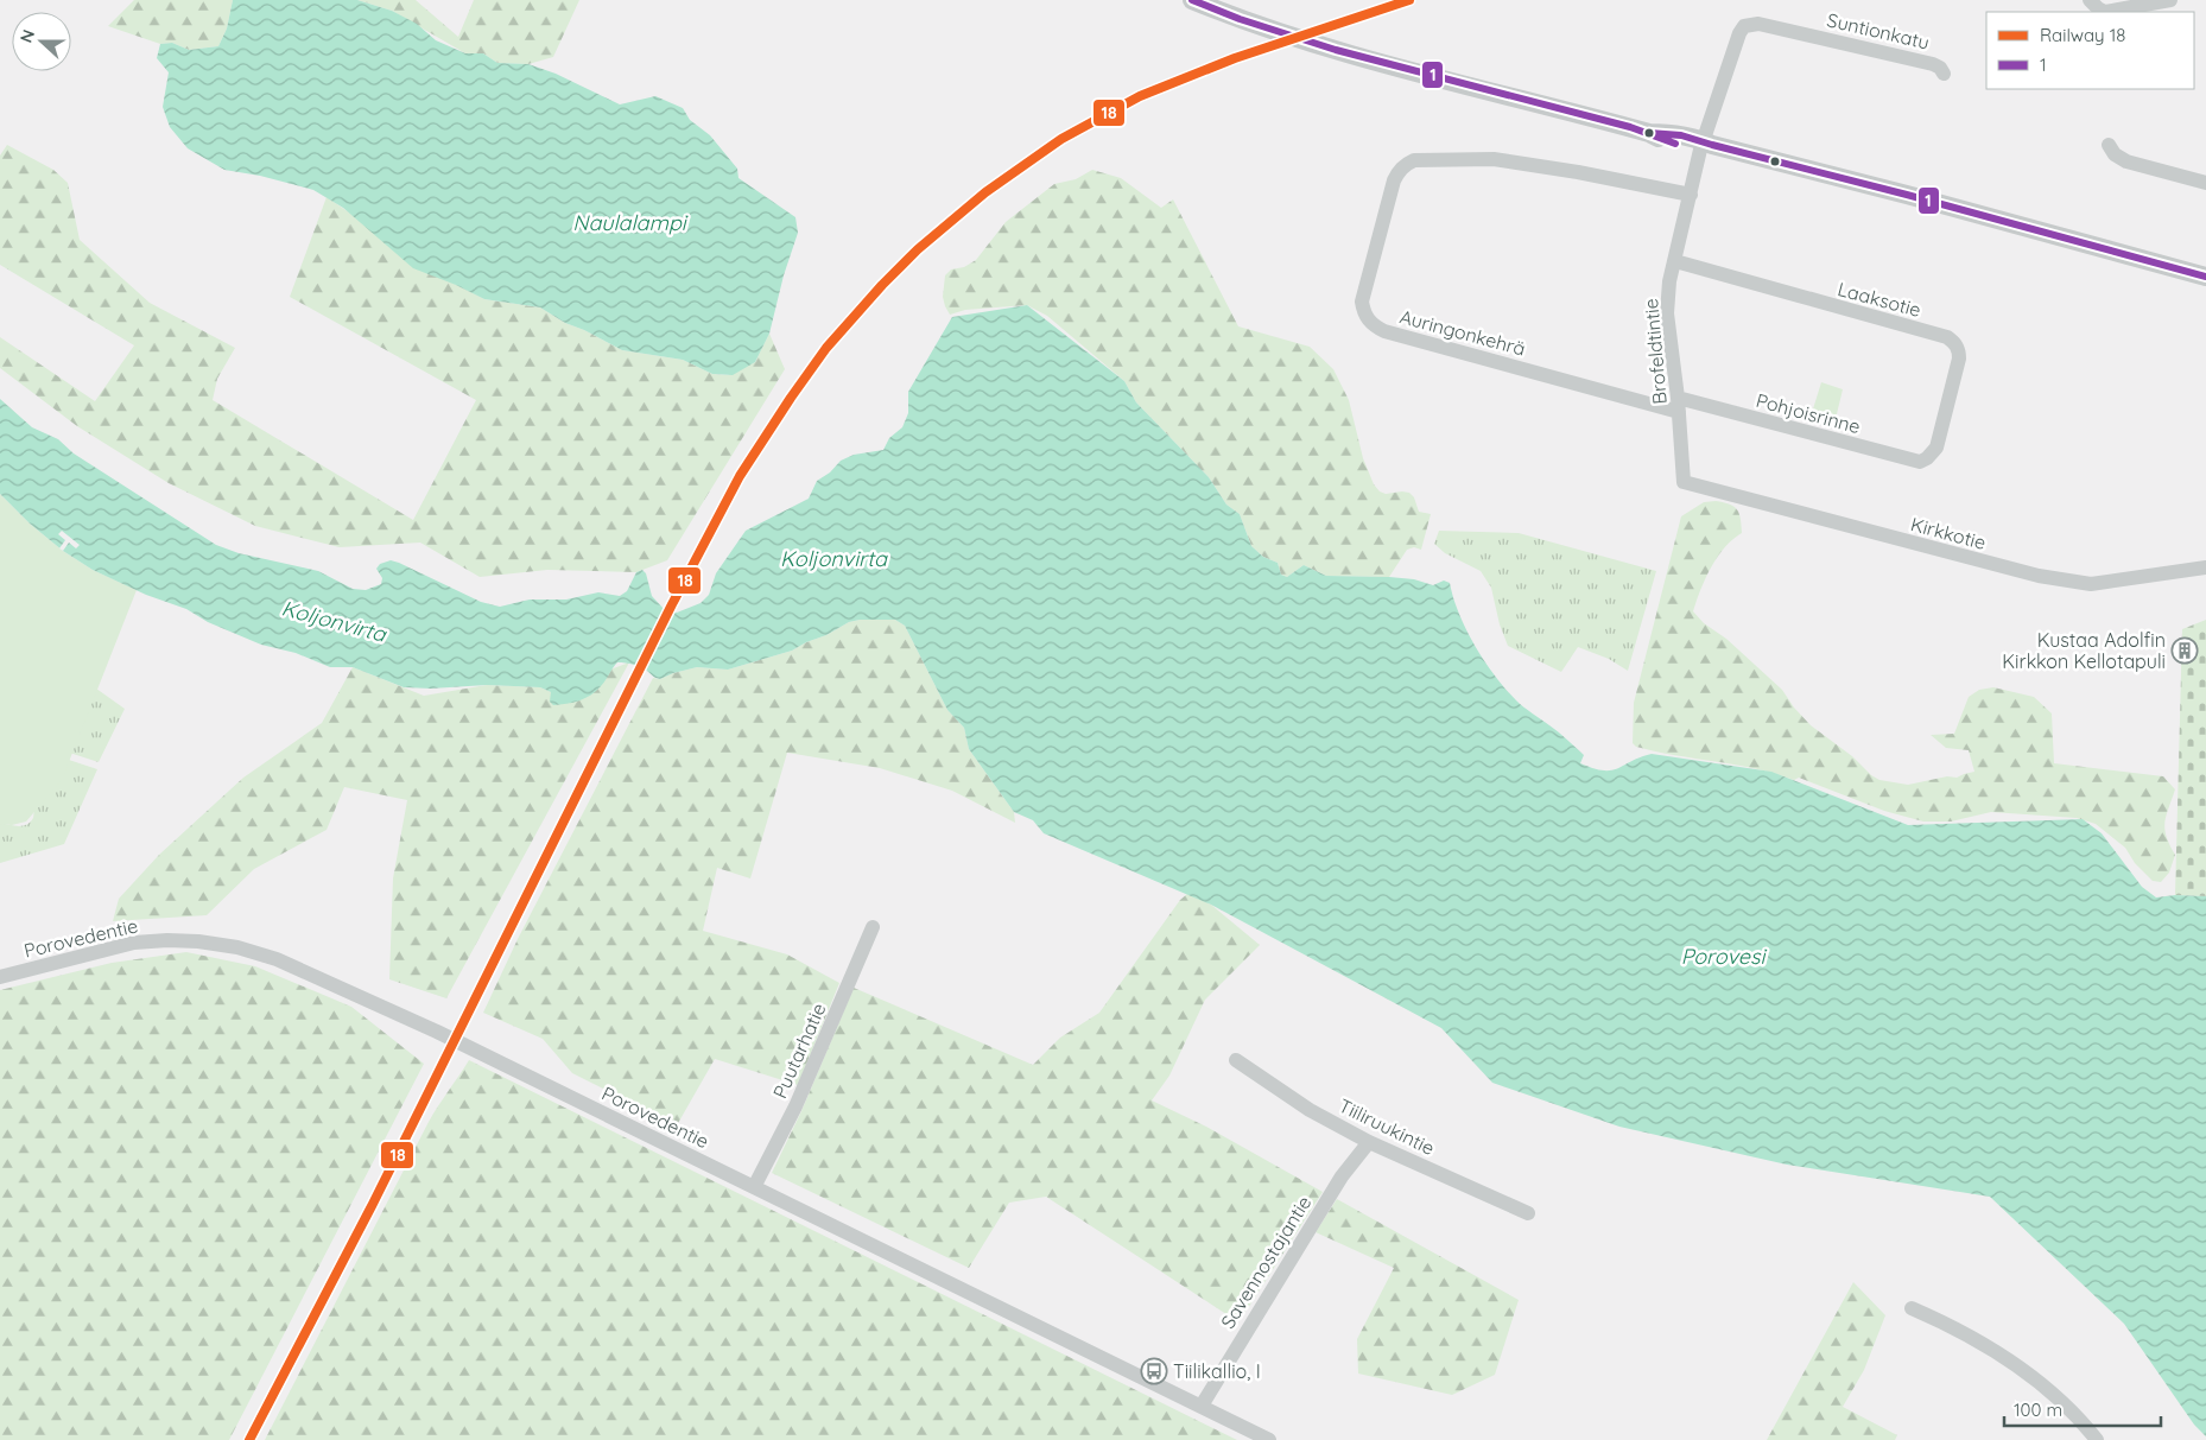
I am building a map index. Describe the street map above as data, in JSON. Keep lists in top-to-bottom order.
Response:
{
  "streets": {
    "street": [
      "Suntionkatu",
      "Laaksotie",
      "Auringonkehrä",
      "Brofeldtintie",
      "Pohjoisrinne",
      "Kirkkotie",
      "Porovedentie",
      "Puutarhatie",
      "Tiiliruukintie",
      "Savennostajantie"
    ]
  },
  "crossings": [
    ["Suntionkatu", "Brofeldtintie"],
    ["Laaksotie", "Brofeldtintie"],
    ["Laaksotie", "Pohjoisrinne"],
    ["Auringonkehrä", "Brofeldtintie"],
    ["Auringonkehrä", "Pohjoisrinne"],
    ["Brofeldtintie", "Pohjoisrinne"],
    ["Brofeldtintie", "Kirkkotie"],
    ["Porovedentie", "Puutarhatie"],
    ["Porovedentie", "Savennostajantie"],
    ["Tiiliruukintie", "Savennostajantie"]
  ],
  "water": ["Naulalampi", "Koljonvirta", "Porovesi"],
  "places": {
    "building": ["Kustaa Adolfin Kirkkon Kellotapuli"],
    "bus stop": ["Tiilikallio, I"]
  },
  "lines": ["rail line 18", "transit line 1"],
  "legend": ["Railway 18", "1"],
  "scale_bar": "100 m",
  "north": "left"
}
